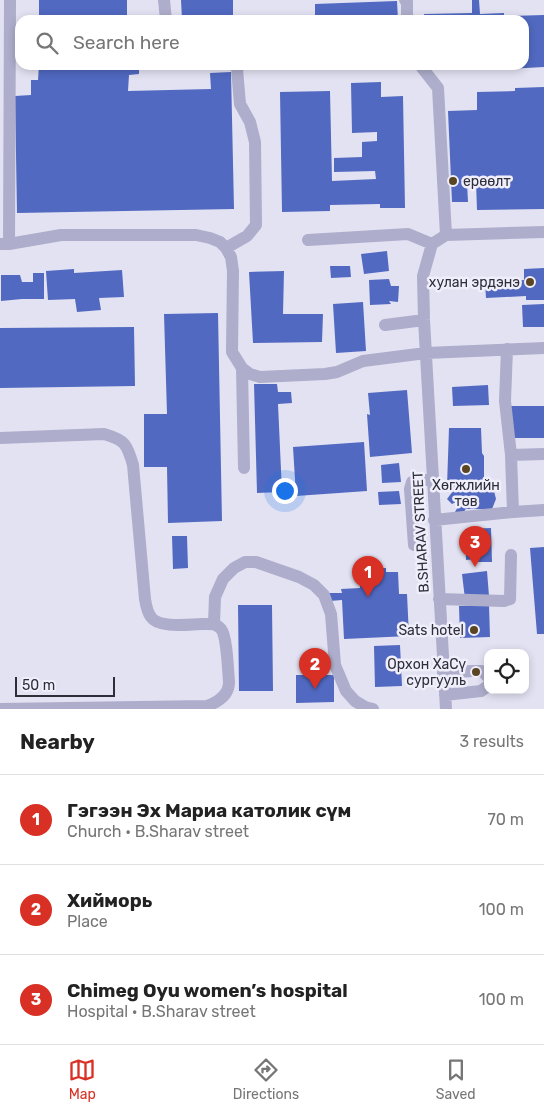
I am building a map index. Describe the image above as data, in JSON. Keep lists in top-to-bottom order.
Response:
{
  "streets": {
    "street": ["B.SHARAV STREET"]
  },
  "places": [
    "ерөөлт",
    "хулан эрдэнэ",
    "Хөгжлийн төв",
    "Sats hotel",
    "Орхон ХаСү сургууль"
  ],
  "scale_bar": "50 m",
  "page": {
    "search": "Search here",
    "pins": ["3", "1", "2"],
    "scale": "50 m",
    "heading": ["Nearby", "3 results"],
    "list": [
      {
        "mark": "1",
        "name": "Гэгээн Эх Мариа католик сүм",
        "note": "Church · B.Sharav street",
        "value": "70 m"
      },
      {
        "mark": "2",
        "name": "Хийморь",
        "note": "Place",
        "value": "100 m"
      },
      {
        "mark": "3",
        "name": "Chimeg Oyu women’s hospital",
        "note": "Hospital · B.Sharav street",
        "value": "100 m"
      }
    ],
    "nav": ["Map", "Directions", "Saved"]
  }
}
